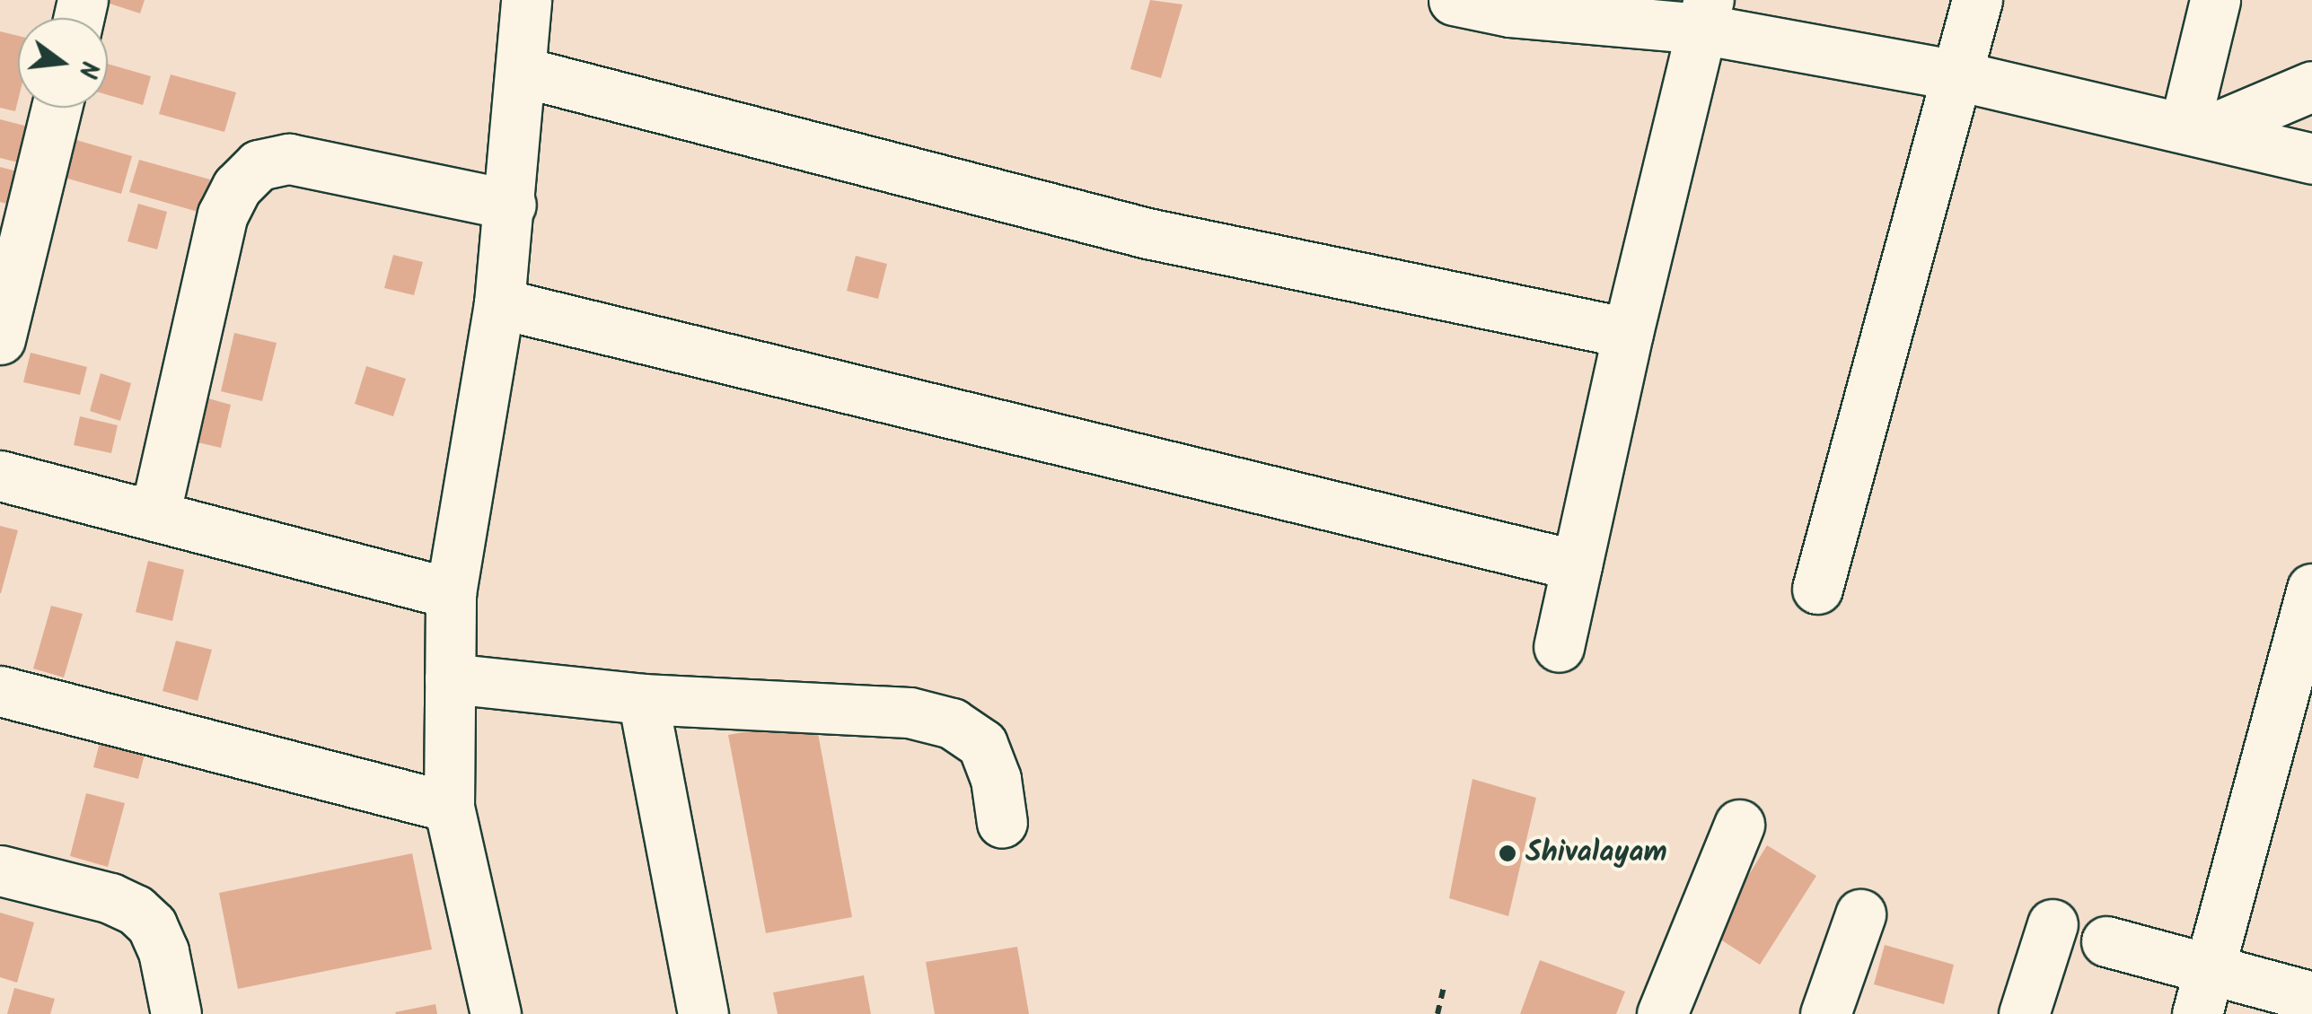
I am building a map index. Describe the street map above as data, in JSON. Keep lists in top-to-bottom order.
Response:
{
  "places": ["Shivalayam"],
  "north": "right"
}
